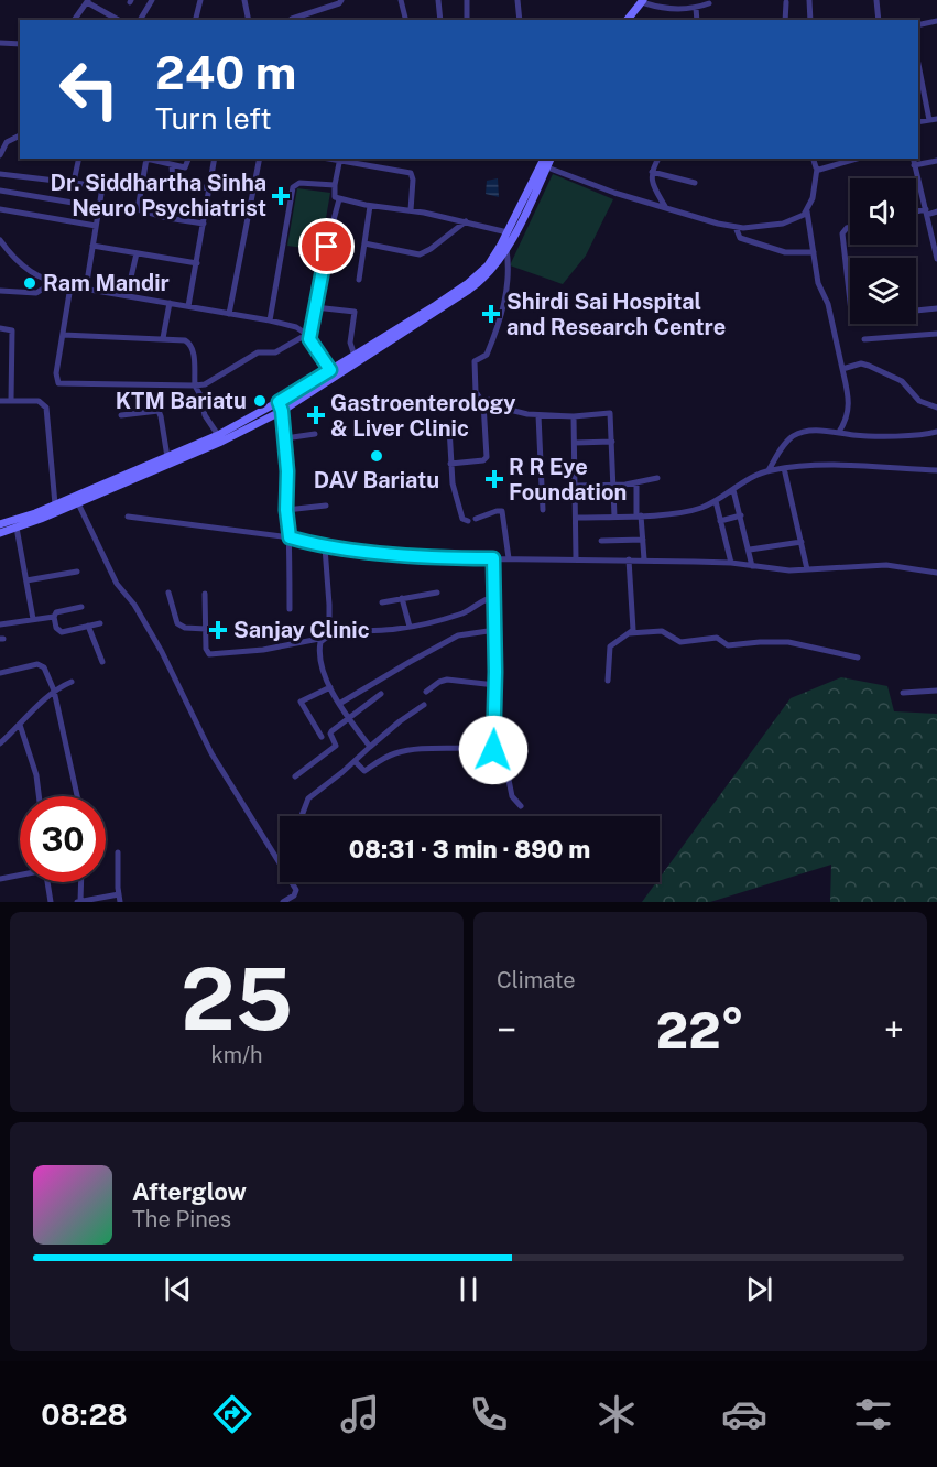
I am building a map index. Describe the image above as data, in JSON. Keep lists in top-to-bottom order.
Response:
{
  "places": {
    "health": [
      "Dr. Siddhartha Sinha Neuro Psychiatrist",
      "Shirdi Sai Hospital and Research Centre",
      "Gastroenterology & Liver Clinic",
      "R R Eye Foundation",
      "Sanjay Clinic"
    ],
    "other": ["Ram Mandir", "KTM Bariatu", "DAV Bariatu"]
  },
  "page": {
    "turn": ["240 m", "Turn left"],
    "limit": "30",
    "trip": "08:31 · 3 min · 890 m",
    "tile": [
      ["25", "km/h"],
      "Climate"
    ],
    "heat": ["−", "22°", "+"],
    "song": ["Afterglow", "The Pines"],
    "tabs": "08:28"
  }
}
